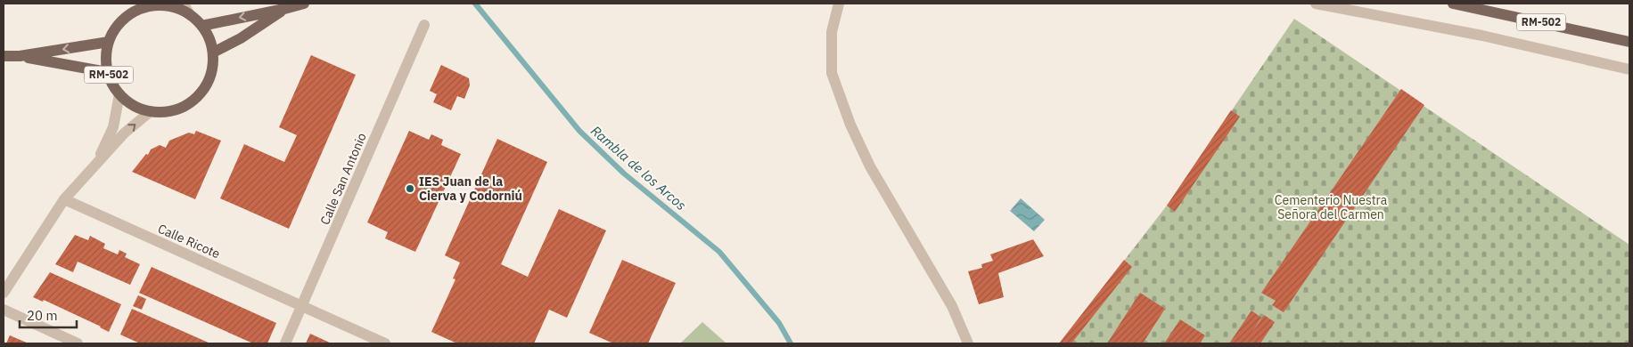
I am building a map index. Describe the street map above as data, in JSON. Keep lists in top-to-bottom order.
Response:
{
  "streets": {
    "main road": ["RM-502"],
    "street": ["Calle San Antonio", "Calle Ricote"]
  },
  "crossings": [
    ["Calle San Antonio", "Calle Ricote"]
  ],
  "water": ["Rambla de los Arcos"],
  "parks": ["Cementerio Nuestra Señora del Carmen"],
  "places": ["IES Juan de la Cierva y Codorniú"],
  "scale_bar": "20 m"
}
